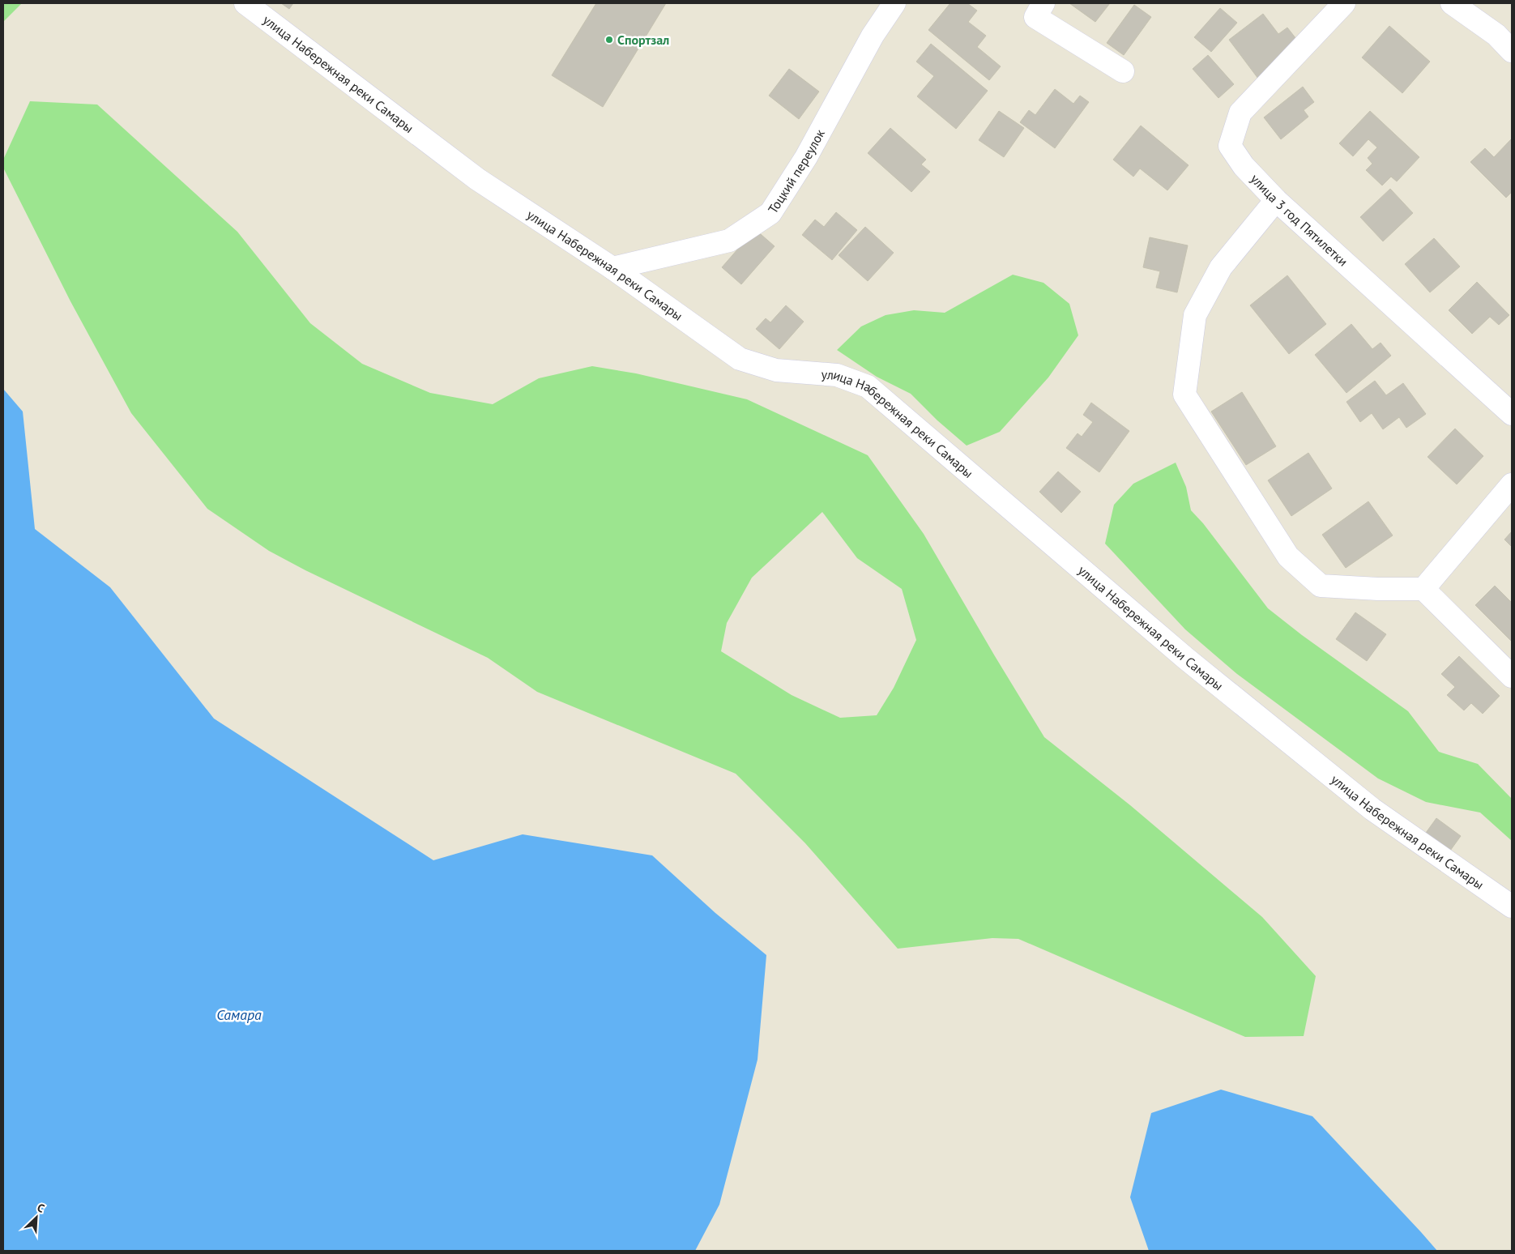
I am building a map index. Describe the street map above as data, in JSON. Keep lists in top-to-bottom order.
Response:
{
  "streets": {
    "street": ["улица Набережная реки Самары", "Тоцкий переулок", "улица 3 год Пятилетки"]
  },
  "crossings": [
    ["улица Набережная реки Самары", "Тоцкий переулок"]
  ],
  "water": ["Самара"],
  "places": ["Спортзал"],
  "north": "top right"
}
